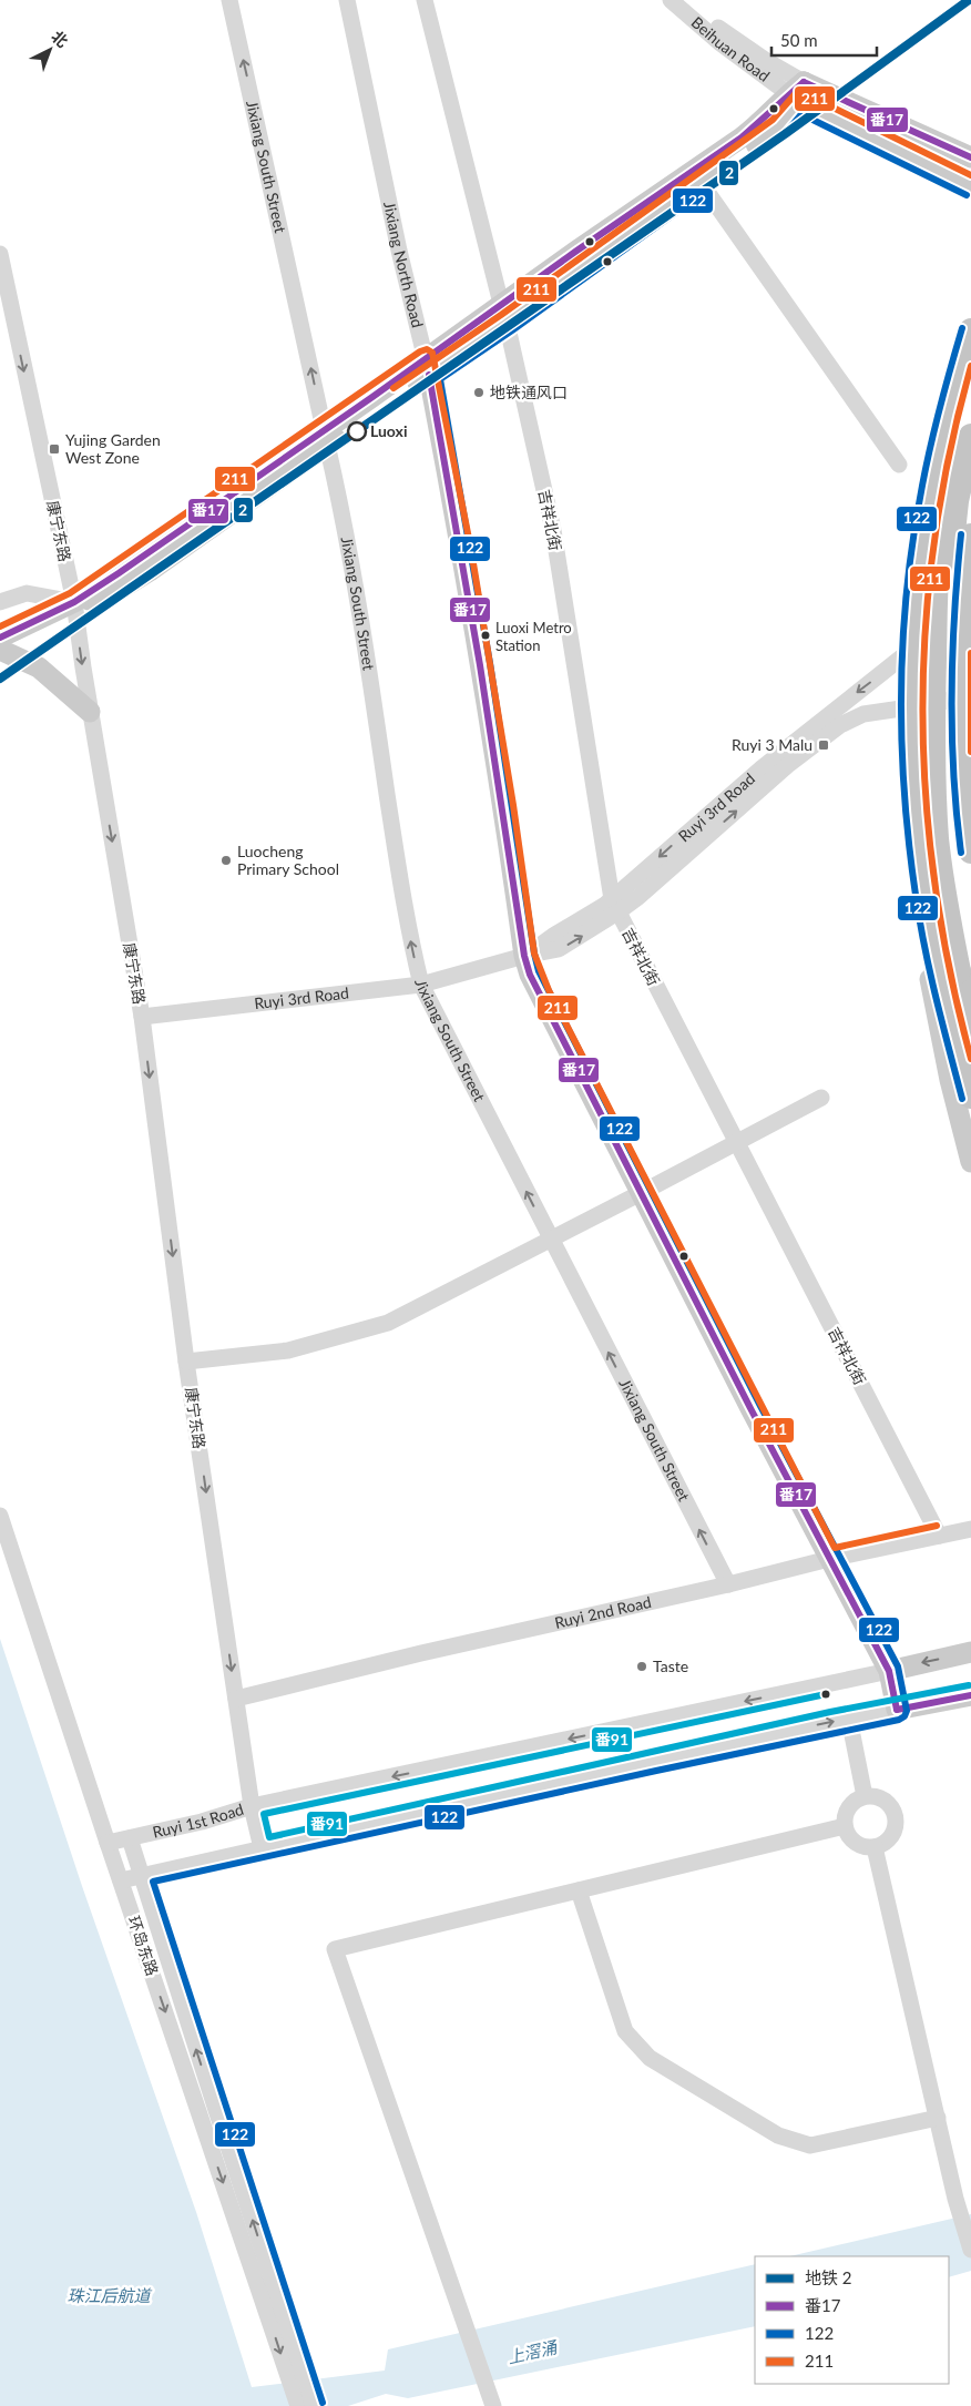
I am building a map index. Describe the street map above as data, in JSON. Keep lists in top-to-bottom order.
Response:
{
  "streets": {
    "main road": ["Beihuan Road", "Jixiang North Road", "Ruyi 1st Road"],
    "street": [
      "Jixiang South Street",
      "吉祥北街",
      "康宁东路",
      "Ruyi 3rd Road",
      "Ruyi 2nd Road",
      "环岛东路"
    ]
  },
  "crossings": [
    ["Jixiang South Street", "Ruyi 3rd Road"],
    ["Jixiang South Street", "Ruyi 2nd Road"],
    ["Jixiang North Road", "Ruyi 3rd Road"],
    ["Jixiang North Road", "Ruyi 2nd Road"],
    ["Jixiang North Road", "Ruyi 1st Road"],
    ["吉祥北街", "Ruyi 3rd Road"],
    ["吉祥北街", "Ruyi 2nd Road"],
    ["康宁东路", "Ruyi 3rd Road"],
    ["康宁东路", "Ruyi 2nd Road"],
    ["康宁东路", "Ruyi 1st Road"],
    ["Ruyi 1st Road", "环岛东路"]
  ],
  "one_way": ["Jixiang South Street", "康宁东路"],
  "water": ["珠江后航道", "上滘涌"],
  "places": {
    "other": [
      "地铁通风口",
      "Luoxi",
      "Luoxi Metro Station",
      "Luocheng Primary School",
      "Taste"
    ],
    "transit": ["Yujing Garden West Zone", "Ruyi 3 Malu"]
  },
  "lines": [
    "metro line 2",
    "transit line 番17",
    "transit line 211",
    "transit line 122",
    "transit line 番91"
  ],
  "legend": [
    "地铁 2",
    "番17",
    "122",
    "211"
  ],
  "scale_bar": "50 m",
  "north": "top right"
}
